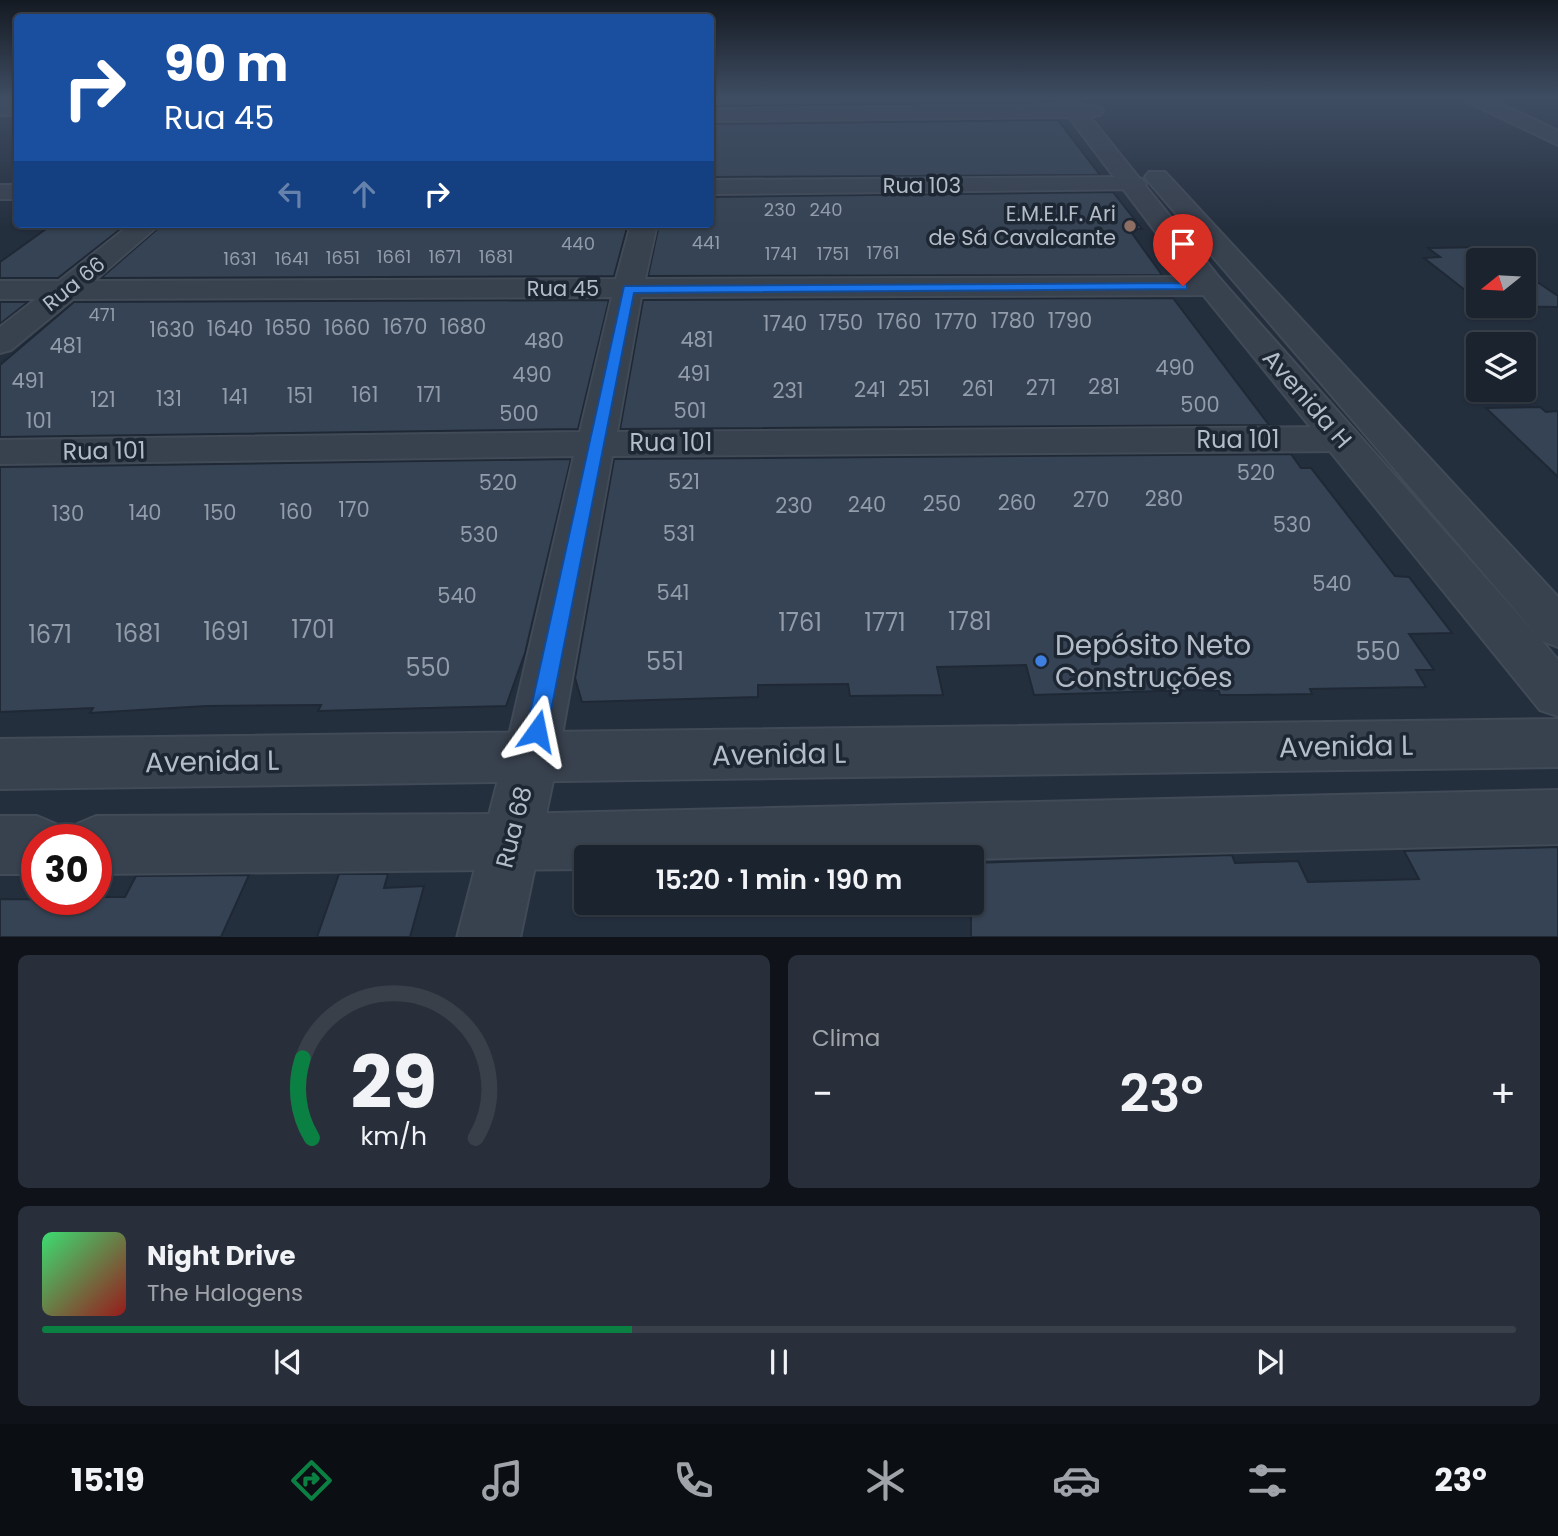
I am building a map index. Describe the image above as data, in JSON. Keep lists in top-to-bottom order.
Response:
{
  "streets": {
    "street": [
      "Rua 103",
      "Rua 66",
      "Rua 45",
      "Avenida H",
      "Rua 101",
      "Avenida L",
      "Rua 68"
    ]
  },
  "crossings": [
    ["Rua 103", "Avenida H"],
    ["Rua 66", "Rua 45"],
    ["Rua 45", "Avenida H"],
    ["Rua 45", "Rua 68"],
    ["Avenida H", "Rua 101"],
    ["Rua 101", "Rua 68"],
    ["Avenida L", "Rua 68"]
  ],
  "places": ["E.M.E.I.F. Ari de Sá Cavalcante", "Depósito Neto Construções"],
  "house_numbers": [
    "230",
    "240",
    "441",
    "440",
    "1761",
    "1741",
    "1751",
    "1661",
    "1671",
    "1681",
    "1651",
    "1631",
    "1641",
    "471",
    "1780",
    "1790",
    "1760",
    "1770",
    "1750",
    "1740",
    "1670",
    "1680",
    "1650",
    "1660",
    "1640",
    "1630",
    "481",
    "480",
    "481",
    "490",
    "491",
    "490",
    "491",
    "281",
    "271",
    "251",
    "261",
    "241",
    "231",
    "161",
    "171",
    "151",
    "141",
    "131",
    "121",
    "500",
    "501",
    "500",
    "101",
    "520",
    "521",
    "520",
    "280",
    "270",
    "260",
    "250",
    "240",
    "230",
    "170",
    "160",
    "140",
    "150",
    "130",
    "530",
    "531",
    "530",
    "540",
    "541",
    "540",
    "1781",
    "1761",
    "1771",
    "1701",
    "1691",
    "1681",
    "1671",
    "550",
    "551",
    "550"
  ],
  "north": "left",
  "page": {
    "turn": ["90 m", "Rua 45"],
    "limit": "30",
    "trip": "15:20 · 1 min · 190 m",
    "tile": "Clima",
    "heat": ["−", "23°", "+"],
    "song": ["Night Drive", "The Halogens"],
    "tabs": ["15:19", "23°"],
    "gauge": ["29", "km/h"]
  }
}
